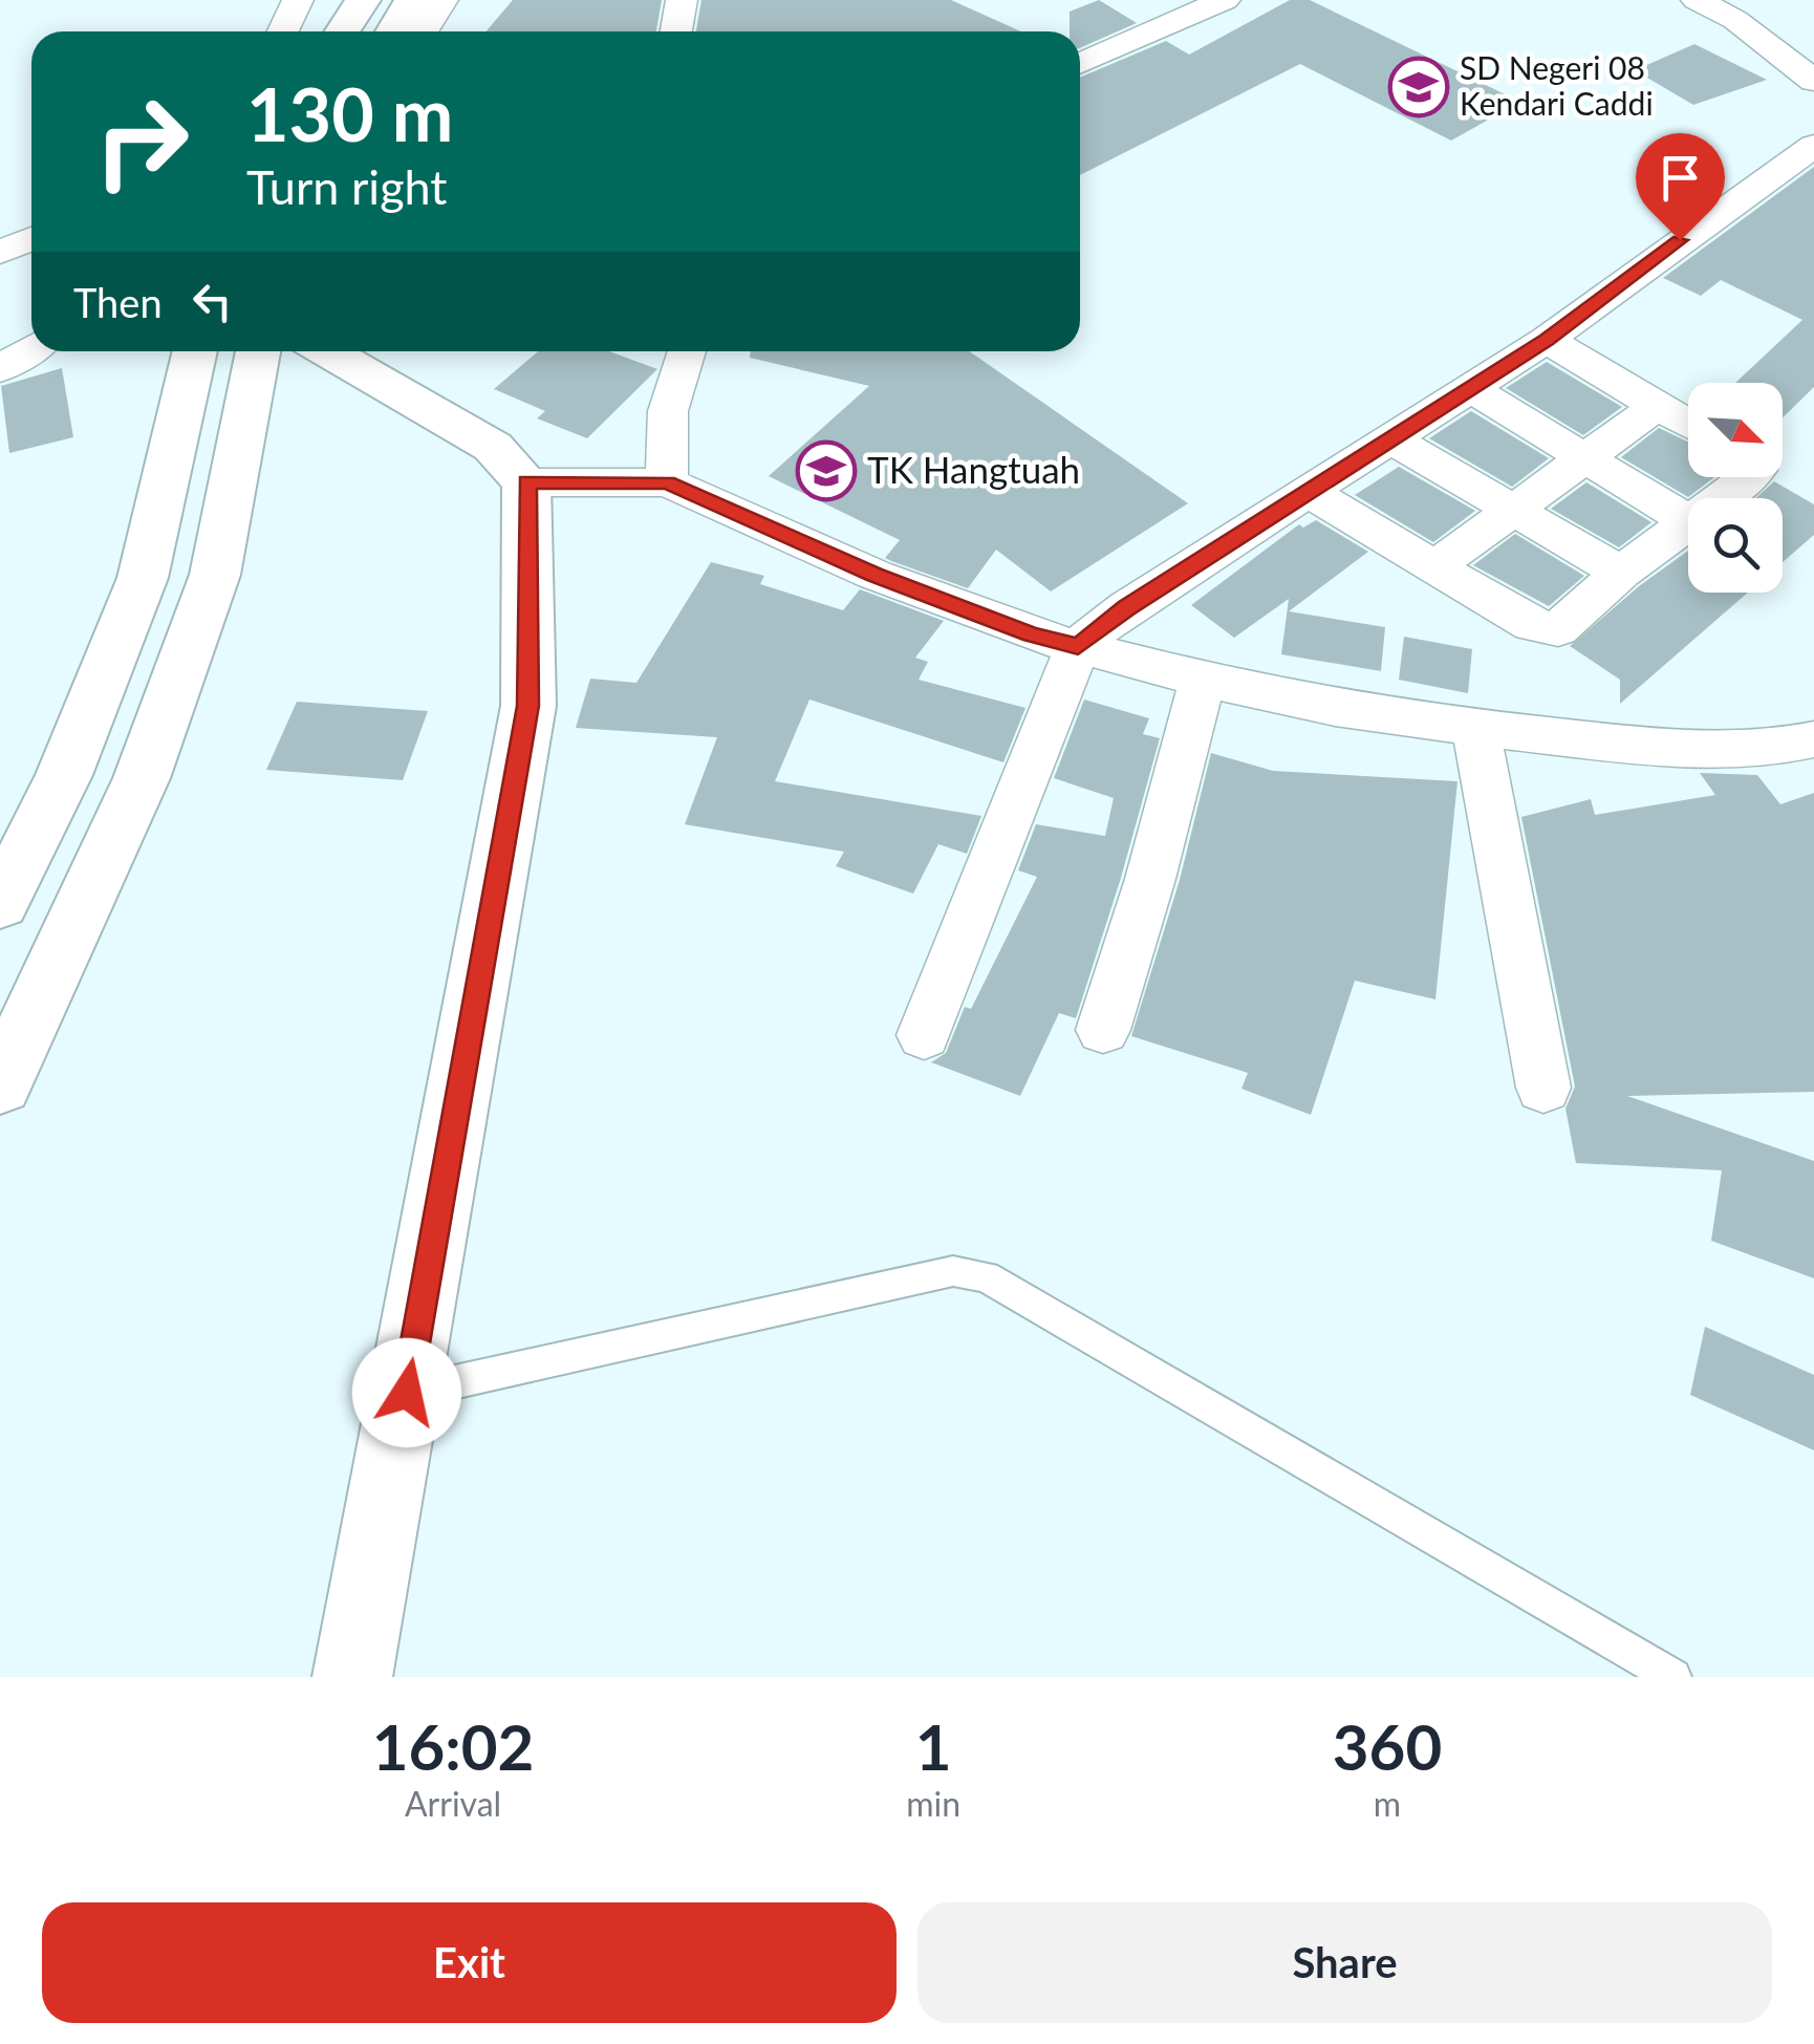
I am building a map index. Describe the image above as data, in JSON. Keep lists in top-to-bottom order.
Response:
{
  "places": {
    "school or university": ["SD Negeri 08 Kendari Caddi", "TK Hangtuah"]
  },
  "north": "bottom right",
  "page": {
    "turn": ["130 m", "Turn right"],
    "then": "Then",
    "eta": [
      "16:02",
      "Arrival",
      "1",
      "min",
      "360",
      "m"
    ],
    "buttons": ["Exit", "Share"]
  }
}
